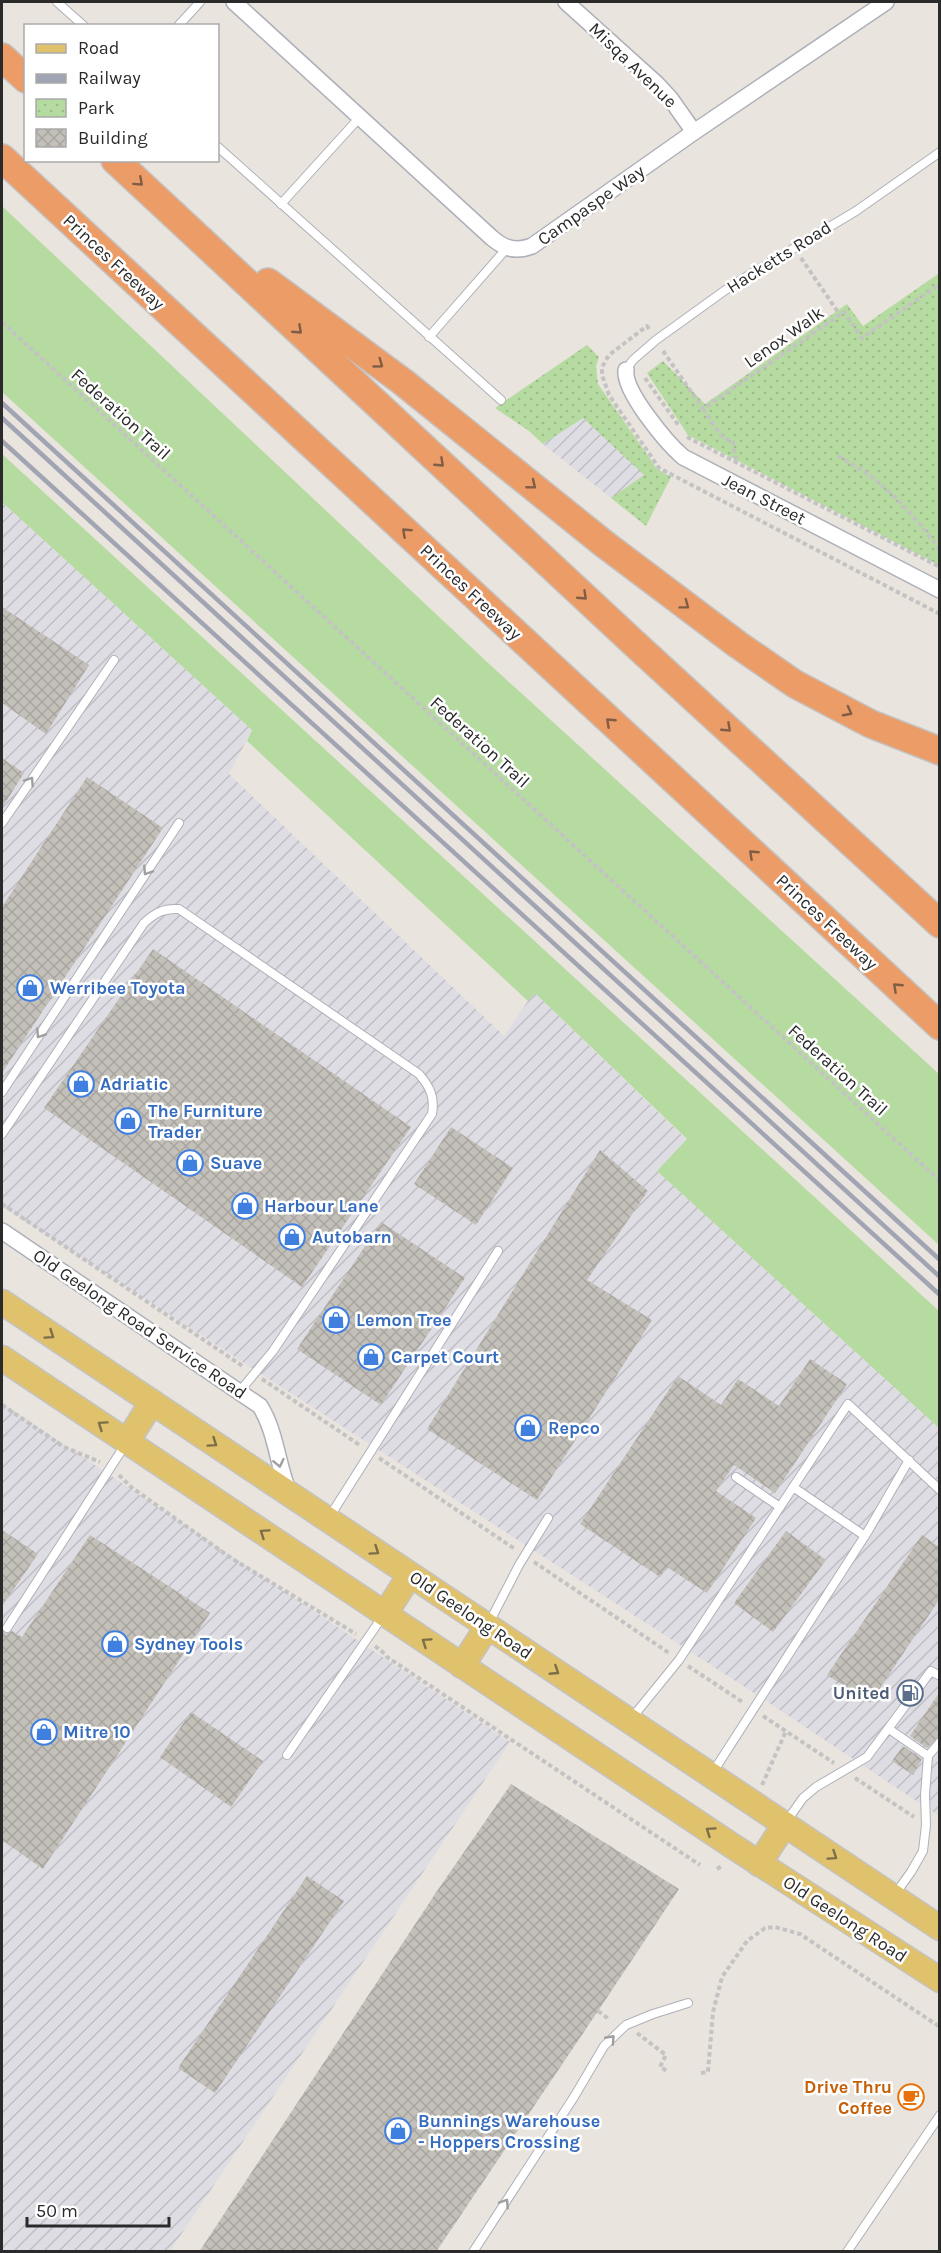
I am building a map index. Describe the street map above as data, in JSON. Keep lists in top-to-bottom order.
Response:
{
  "streets": {
    "highway": ["Princes Freeway"],
    "main road": ["Old Geelong Road"],
    "street": [
      "Misqa Avenue",
      "Campaspe Way",
      "Jean Street",
      "Old Geelong Road Service Road"
    ],
    "lane": ["Hacketts Road"],
    "path": ["Lenox Walk", "Federation Trail"]
  },
  "crossings": [
    ["Misqa Avenue", "Campaspe Way"],
    ["Hacketts Road", "Jean Street"],
    ["Old Geelong Road Service Road", "Old Geelong Road"]
  ],
  "places": {
    "shop": [
      "Werribee Toyota",
      "Adriatic",
      "The Furniture Trader",
      "Suave",
      "Harbour Lane",
      "Autobarn",
      "Lemon Tree",
      "Carpet Court",
      "Repco",
      "Sydney Tools",
      "Mitre 10",
      "Bunnings Warehouse - Hoppers Crossing"
    ],
    "fuel station": ["United"],
    "cafe": ["Drive Thru Coffee"]
  },
  "legend": [
    "Road",
    "Railway",
    "Park",
    "Building"
  ],
  "scale_bar": "50 m"
}
